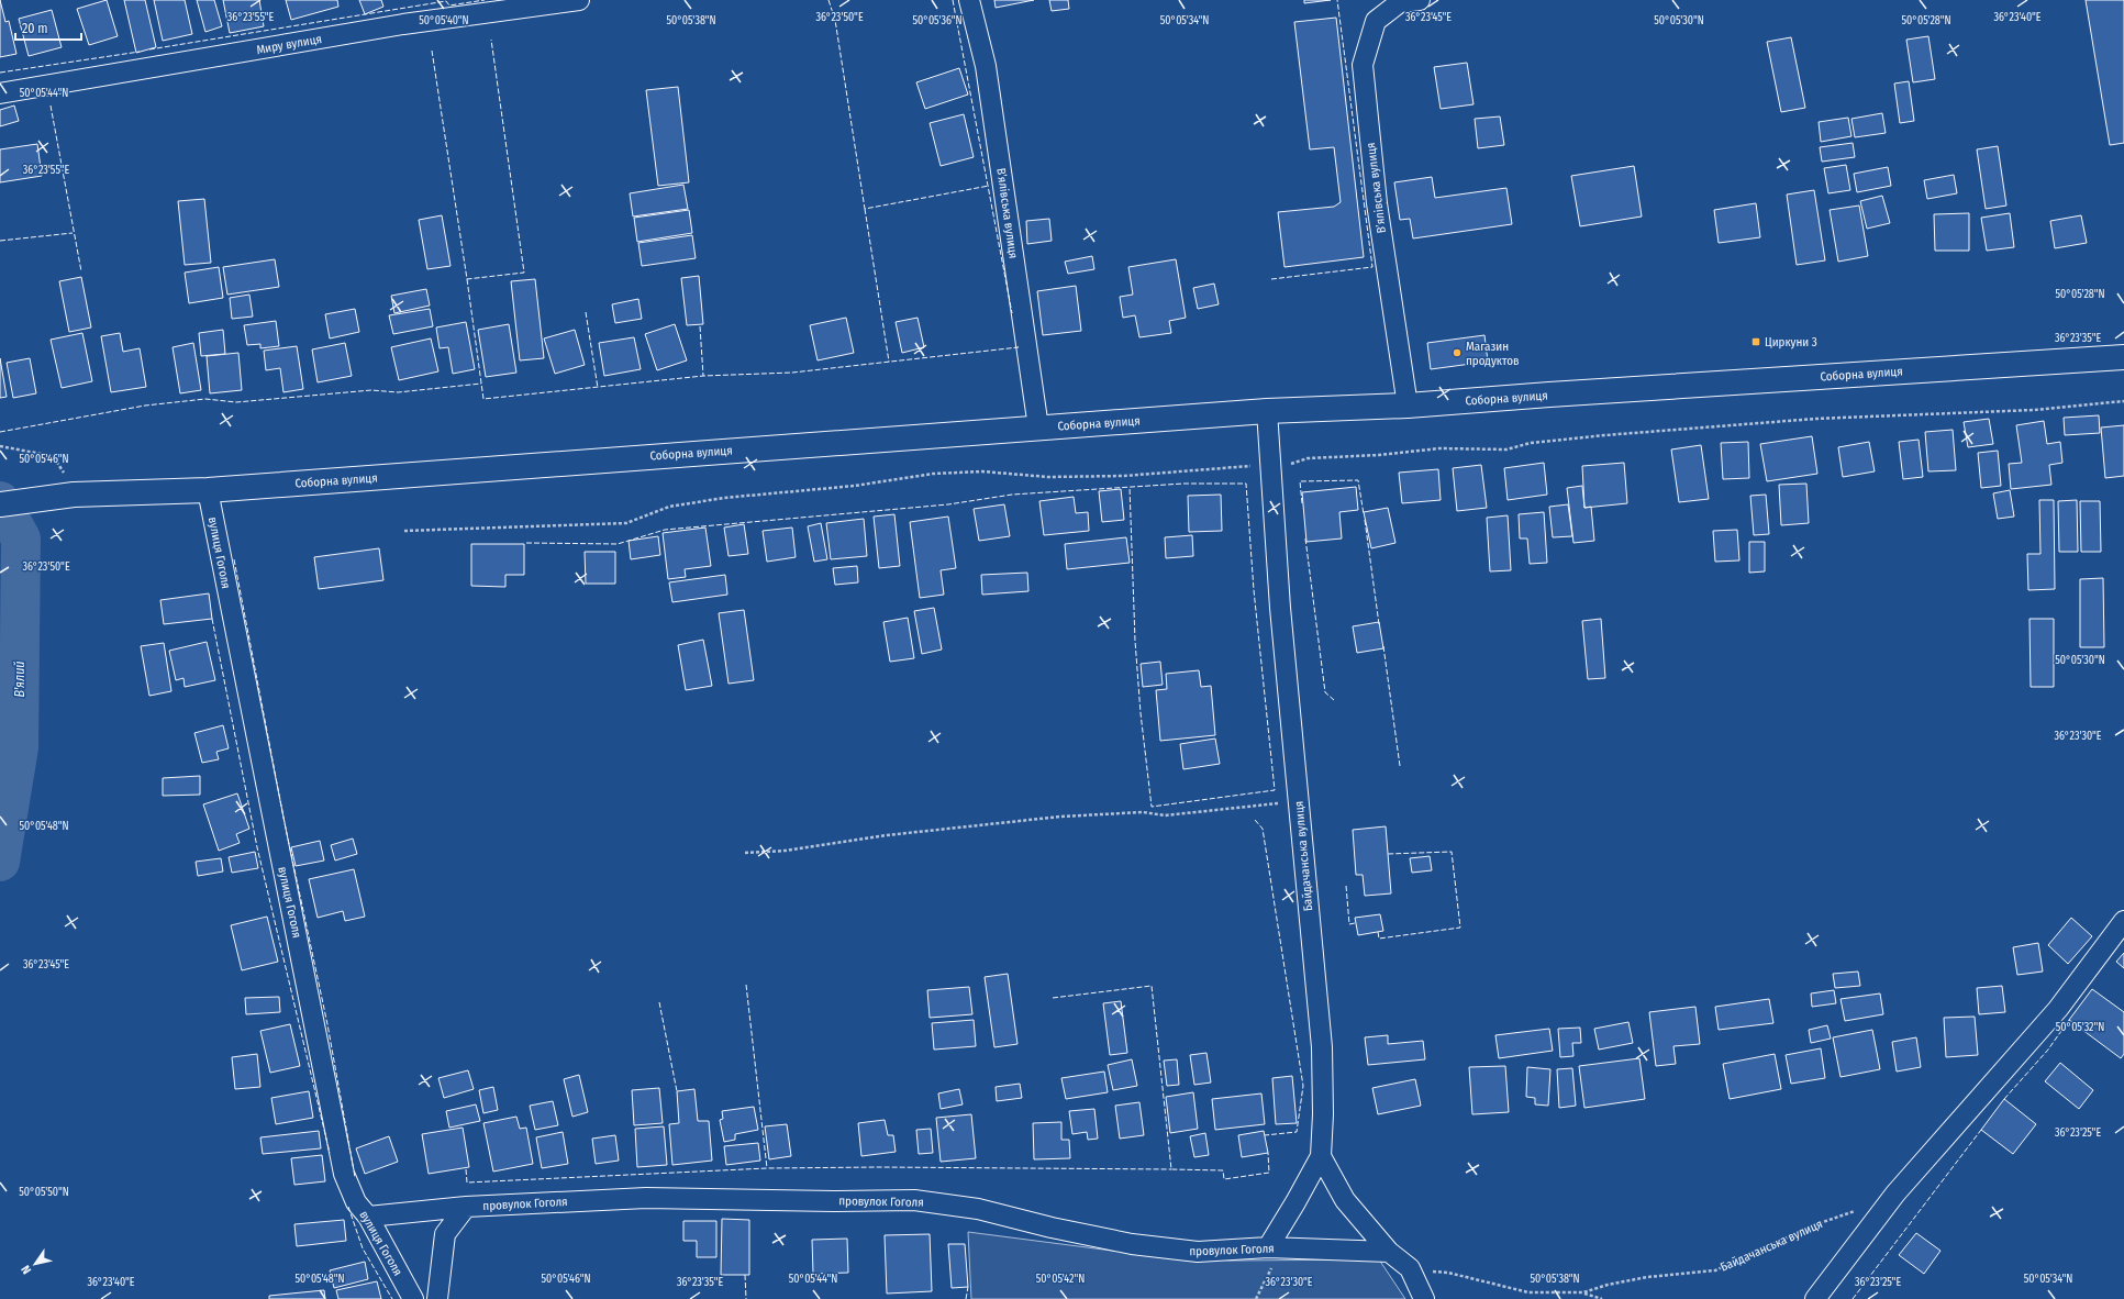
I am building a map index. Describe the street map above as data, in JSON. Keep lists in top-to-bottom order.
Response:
{
  "streets": {
    "street": [
      "Миру вулиця",
      "В’ялівська вулиця",
      "Соборна вулиця",
      "вулиця Гоголя",
      "Байдачанська вулиця",
      "провулок Гоголя"
    ]
  },
  "crossings": [
    ["В’ялівська вулиця", "Соборна вулиця"],
    ["Соборна вулиця", "вулиця Гоголя"],
    ["Соборна вулиця", "Байдачанська вулиця"],
    ["вулиця Гоголя", "провулок Гоголя"]
  ],
  "water": ["В'ялий"],
  "places": {
    "transit": ["Циркуни 3"],
    "other": ["Магазин продуктов"]
  },
  "scale_bar": "20 m",
  "north": "bottom left",
  "coordinates": [
    "36°23'55\"E",
    "36°23'50\"E",
    "36°23'45\"E",
    "36°23'40\"E",
    "50°05'40\"N",
    "50°05'38\"N",
    "50°05'36\"N",
    "50°05'34\"N",
    "50°05'30\"N",
    "50°05'28\"N",
    "50°05'44\"N",
    "36°23'35\"E",
    "50°05'46\"N",
    "36°23'30\"E",
    "50°05'48\"N",
    "50°05'32\"N",
    "36°23'25\"E",
    "50°05'50\"N",
    "50°05'42\"N"
  ]
}
